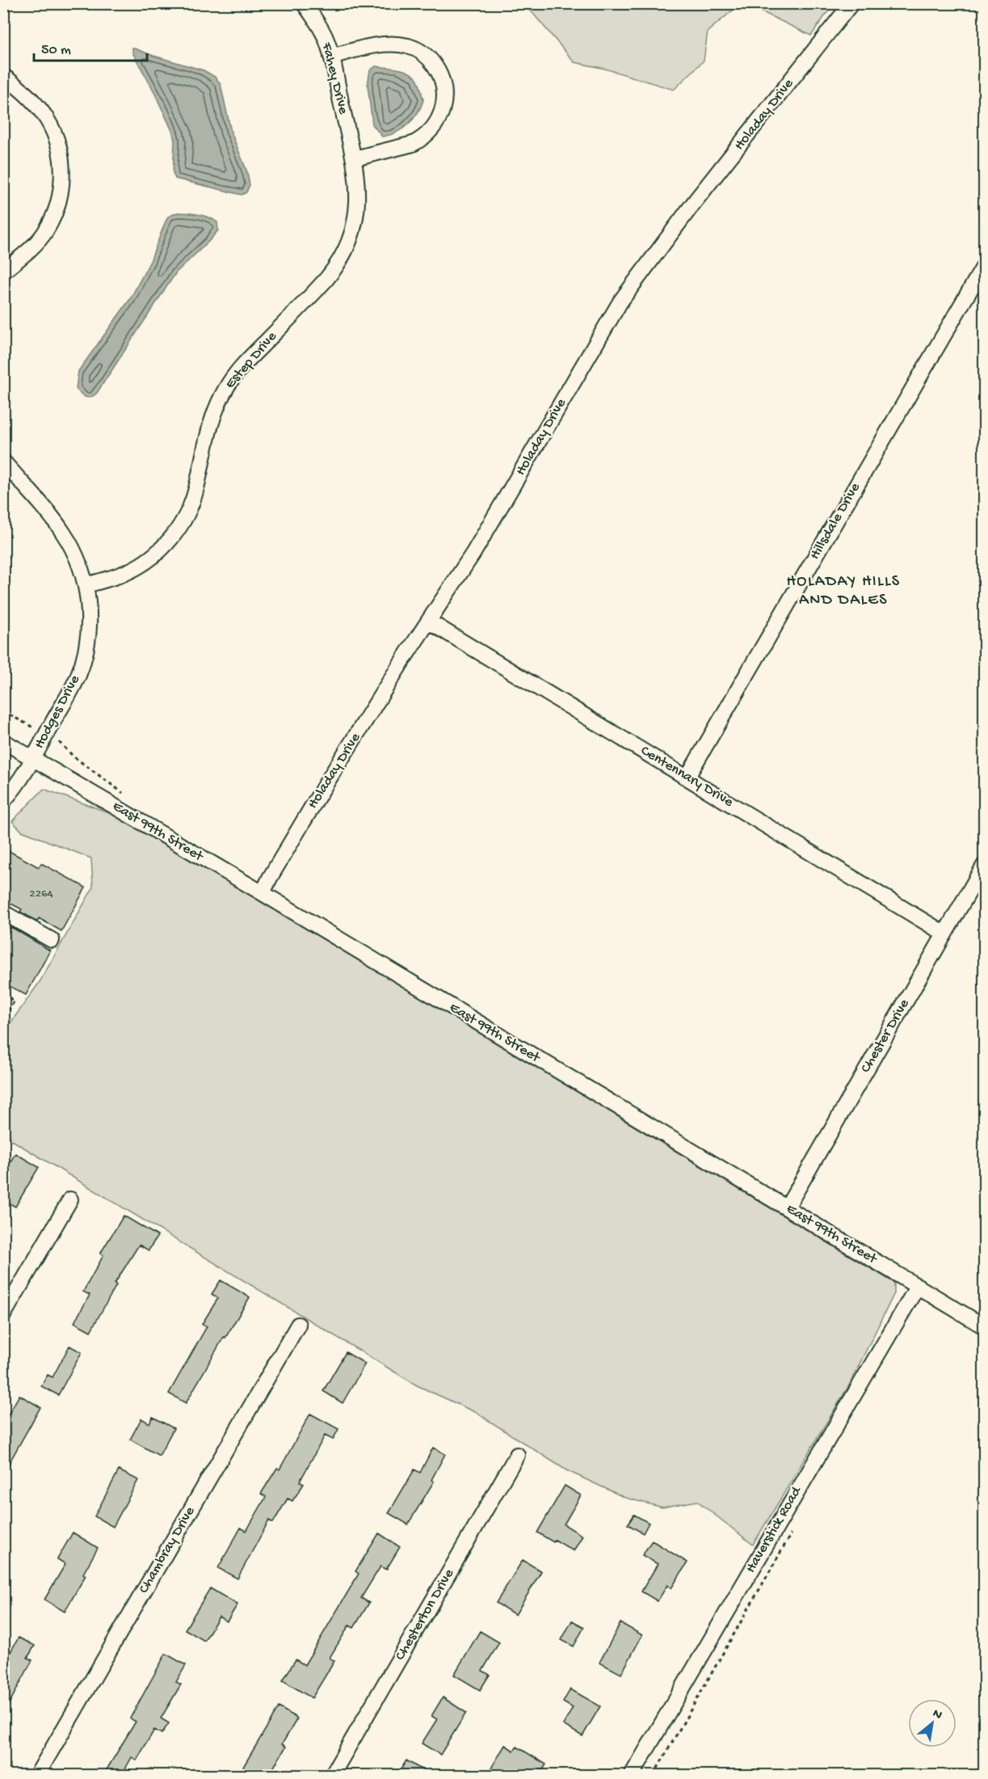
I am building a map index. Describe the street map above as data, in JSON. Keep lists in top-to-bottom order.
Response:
{
  "streets": {
    "street": [
      "Fahey Drive",
      "Holaday Drive",
      "Estep Drive",
      "Hillsdale Drive",
      "Hodges Drive",
      "Centennary Drive",
      "East 99th Street",
      "Chester Drive",
      "Haverstick Road",
      "Chambray Drive",
      "Chesterton Drive"
    ]
  },
  "crossings": [
    ["Fahey Drive", "Estep Drive"],
    ["Holaday Drive", "Centennary Drive"],
    ["Holaday Drive", "East 99th Street"],
    ["Estep Drive", "Hodges Drive"],
    ["Hillsdale Drive", "Centennary Drive"],
    ["Hodges Drive", "East 99th Street"],
    ["Centennary Drive", "Chester Drive"],
    ["East 99th Street", "Chester Drive"],
    ["East 99th Street", "Haverstick Road"]
  ],
  "districts": ["HOLADAY HILLS AND DALES"],
  "house_numbers": ["2264"],
  "scale_bar": "50 m",
  "north": "top right"
}
